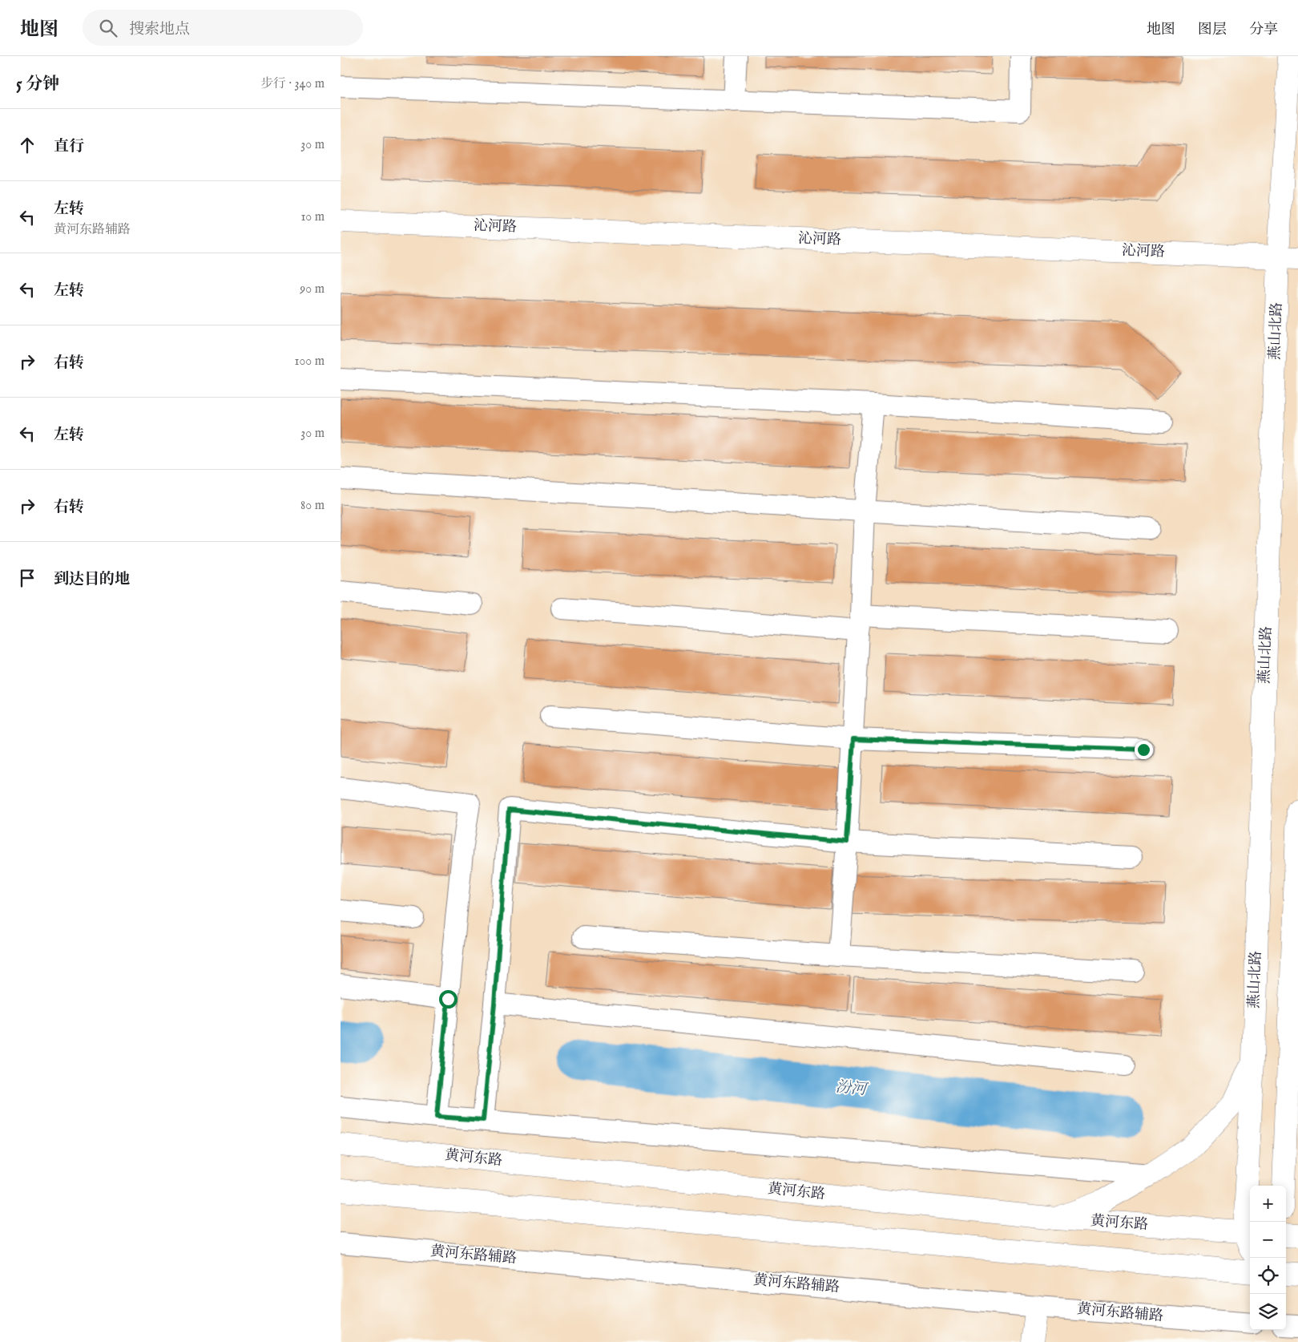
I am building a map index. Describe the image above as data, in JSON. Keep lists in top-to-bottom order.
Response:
{
  "streets": {
    "street": [
      "沁河路",
      "燕山北路",
      "黄河东路",
      "黄河东路辅路"
    ]
  },
  "crossings": [
    ["沁河路", "燕山北路"],
    ["燕山北路", "黄河东路"]
  ],
  "water": ["汾河"],
  "page": {
    "header": "地图",
    "search": "搜索地点",
    "nav": ["地图", "图层", "分享"],
    "heading": ["5 分钟", "步行 · 340 m"],
    "list": [
      ["直行", "30 m"],
      ["左转", "黄河东路辅路", "10 m"],
      ["左转", "90 m"],
      ["右转", "100 m"],
      ["左转", "30 m"],
      ["右转", "80 m"],
      "到达目的地"
    ],
    "map_buttons": ["+", "−"]
  }
}
